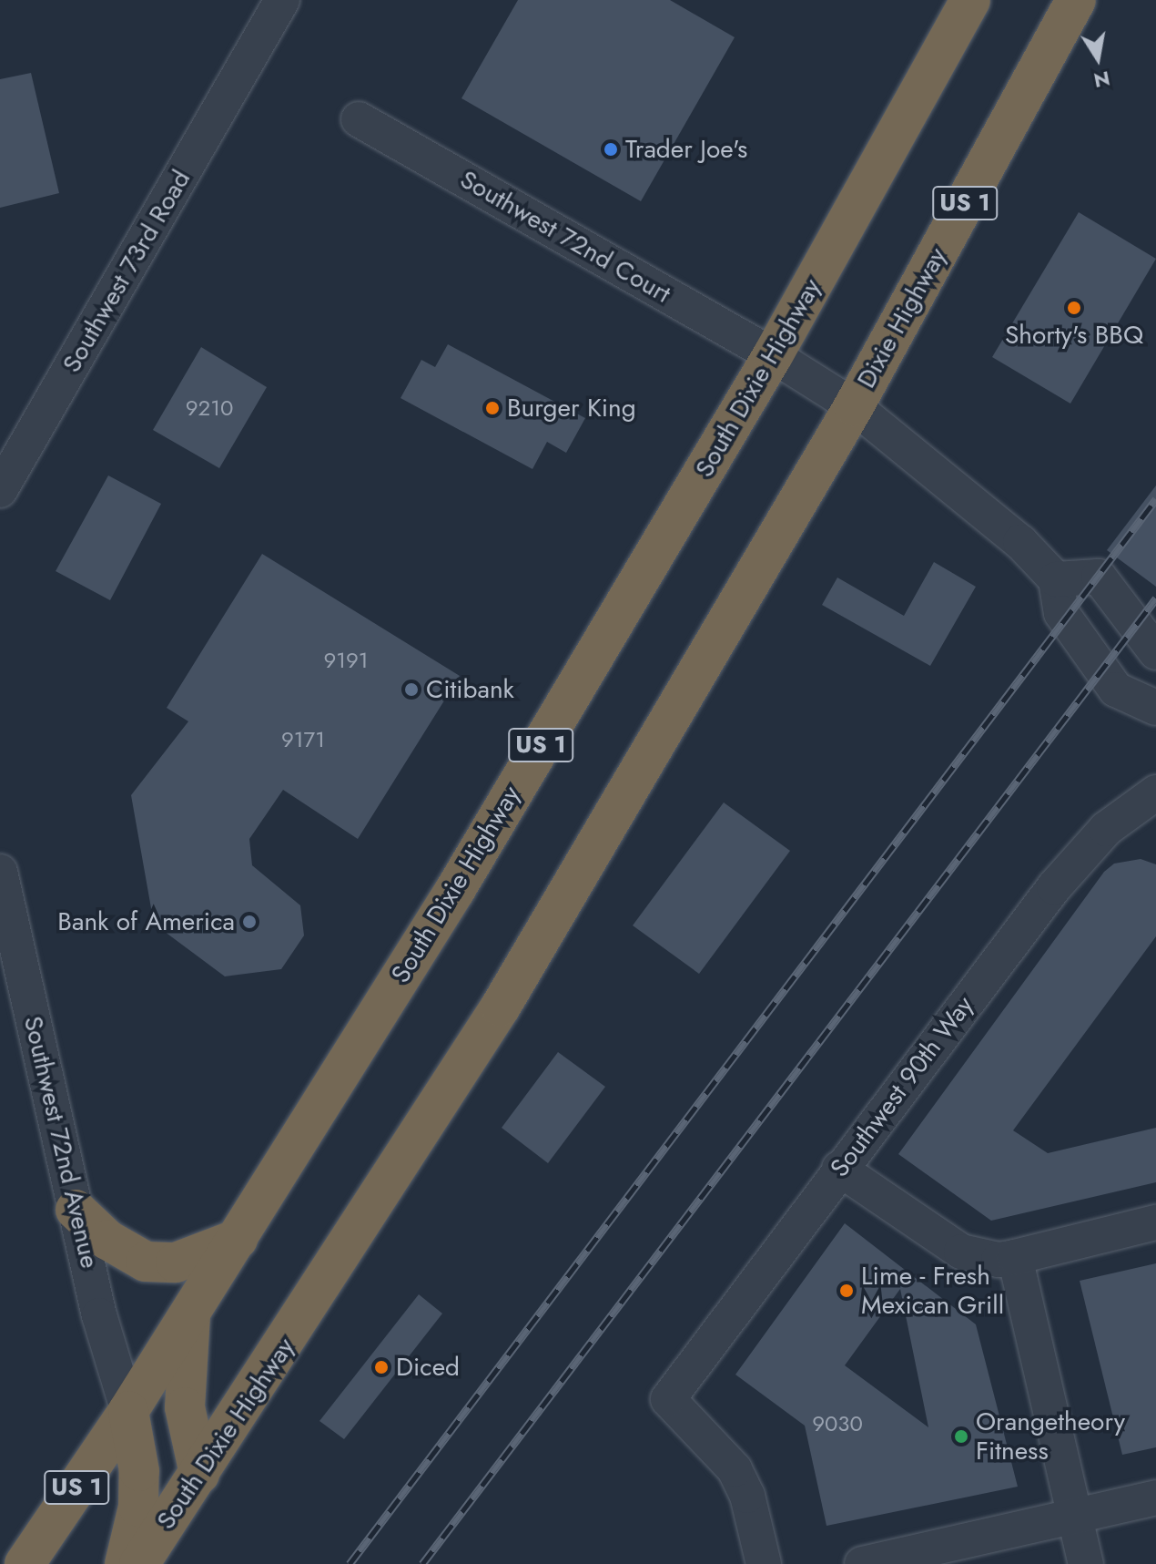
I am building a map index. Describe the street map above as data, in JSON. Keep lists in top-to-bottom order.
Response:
{
  "streets": {
    "highway": ["US 1", "Dixie Highway", "South Dixie Highway"],
    "street": [
      "Southwest 72nd Court",
      "Southwest 73rd Road",
      "Southwest 90th Way",
      "Southwest 72nd Avenue"
    ]
  },
  "crossings": [
    ["Southwest 72nd Court", "Dixie Highway"],
    ["Southwest 72nd Court", "South Dixie Highway"],
    ["Dixie Highway", "South Dixie Highway"],
    ["South Dixie Highway", "Southwest 72nd Avenue"]
  ],
  "places": [
    "Trader Joe's",
    "Shorty's BBQ",
    "Burger King",
    "Citibank",
    "Bank of America",
    "Lime - Fresh Mexican Grill",
    "Diced",
    "Orangetheory Fitness"
  ],
  "house_numbers": [
    "9210",
    "9191",
    "9171",
    "9030"
  ],
  "north": "bottom"
}
